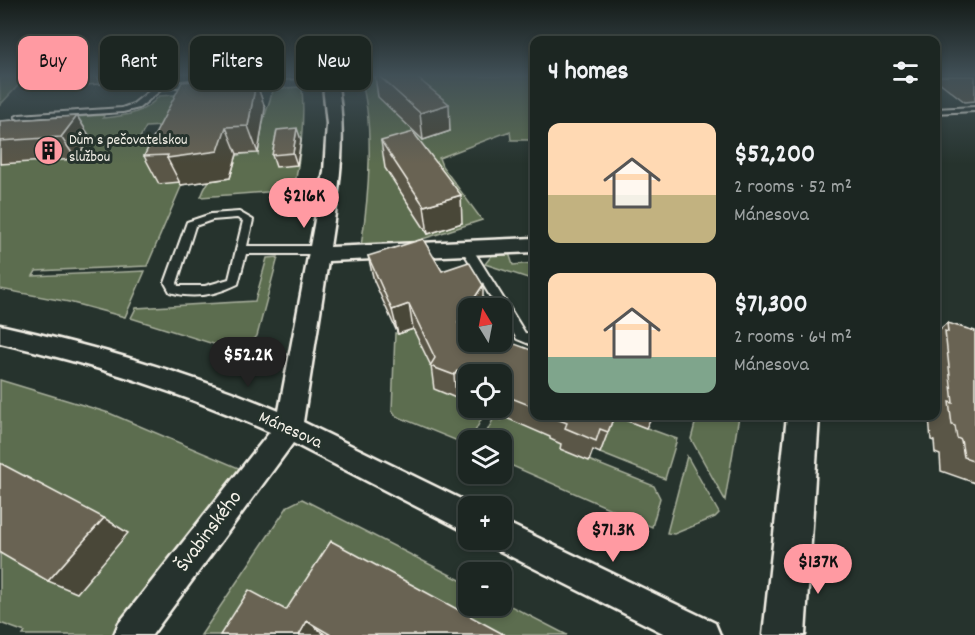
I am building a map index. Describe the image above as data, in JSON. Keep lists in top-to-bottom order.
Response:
{
  "streets": {
    "street": ["Mánesova", "Švabinského"]
  },
  "crossings": [
    ["Mánesova", "Švabinského"]
  ],
  "places": {
    "building": ["Dům s pečovatelskou službou"]
  },
  "north": "top",
  "page": {
    "chip": [
      "Buy",
      "Rent",
      "Filters",
      "New"
    ],
    "heading": "4 homes",
    "list": [
      {
        "name": "$52,200",
        "note": "2 rooms · 52 m² · Mánesova"
      },
      {
        "name": "$71,300",
        "note": "2 rooms · 64 m² · Mánesova"
      }
    ],
    "price": [
      "$216K",
      "$52.2K",
      "$71.3K",
      "$137K"
    ],
    "map_buttons": ["+", "−"]
  }
}
